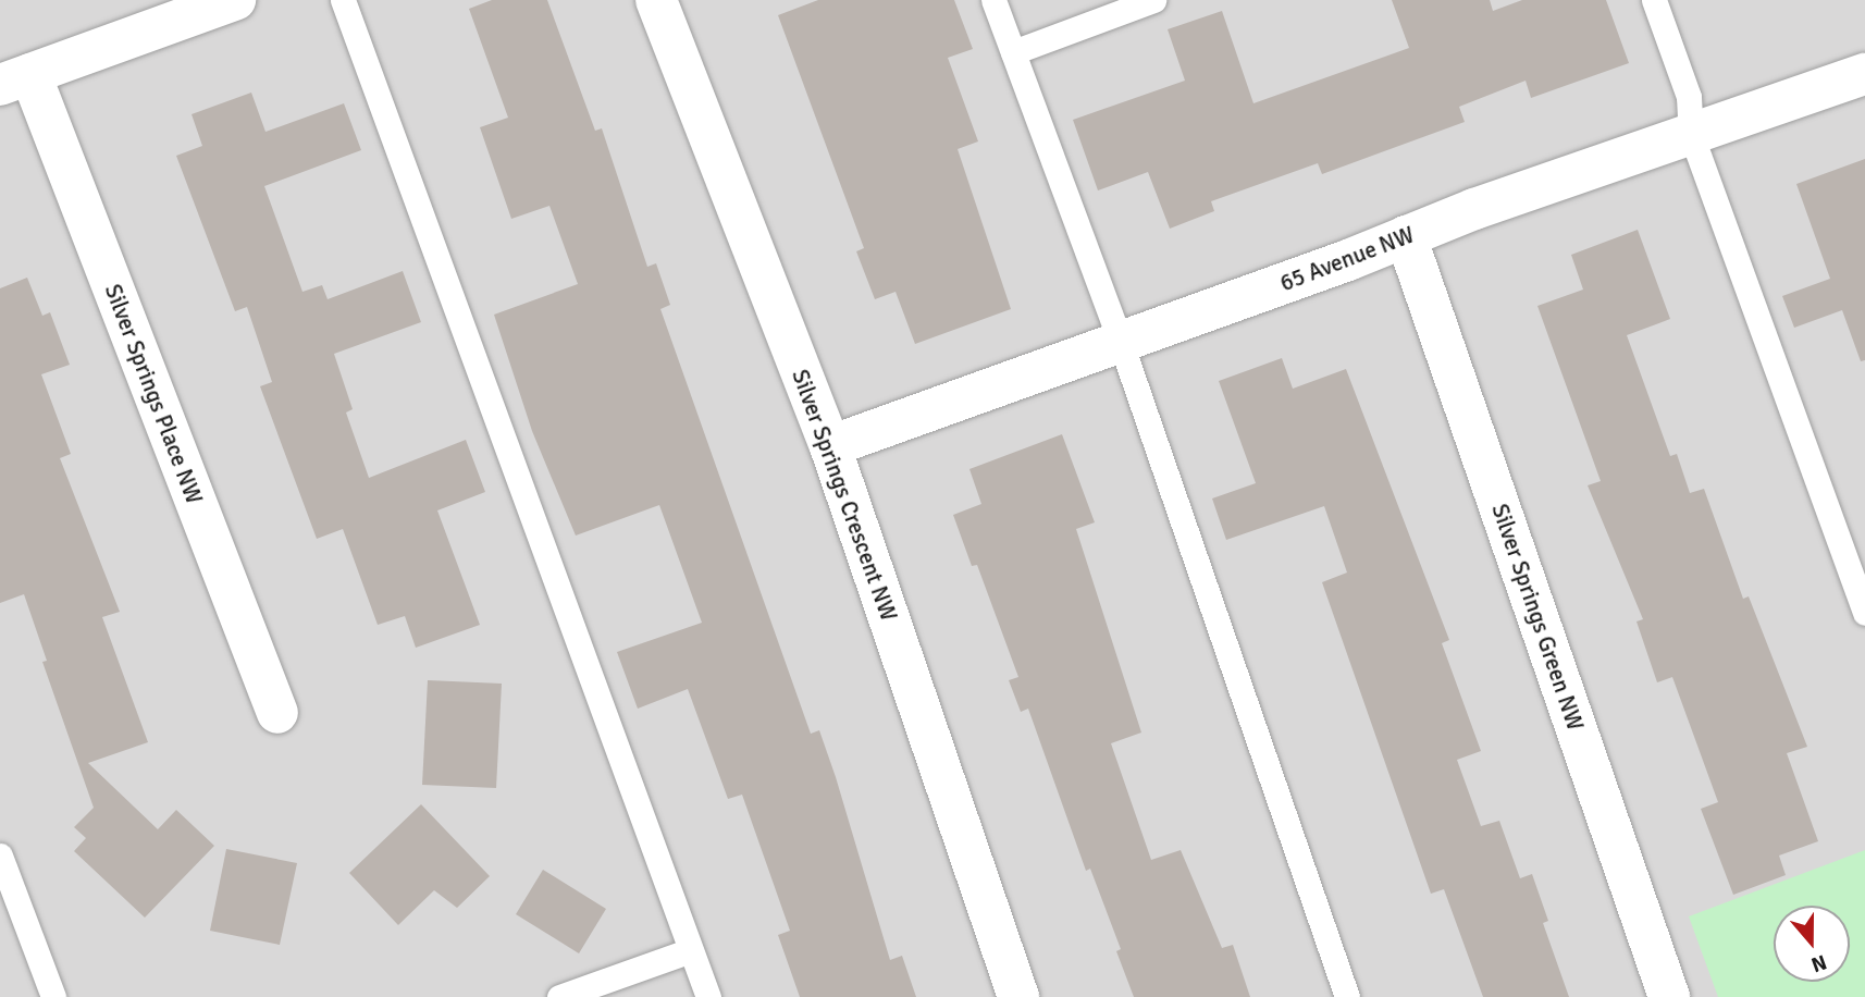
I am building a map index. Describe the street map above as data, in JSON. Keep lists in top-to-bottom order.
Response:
{
  "streets": {
    "street": [
      "65 Avenue NW",
      "Silver Springs Place NW",
      "Silver Springs Crescent NW",
      "Silver Springs Green NW"
    ]
  },
  "crossings": [
    ["65 Avenue NW", "Silver Springs Crescent NW"],
    ["65 Avenue NW", "Silver Springs Green NW"]
  ],
  "north": "bottom"
}
